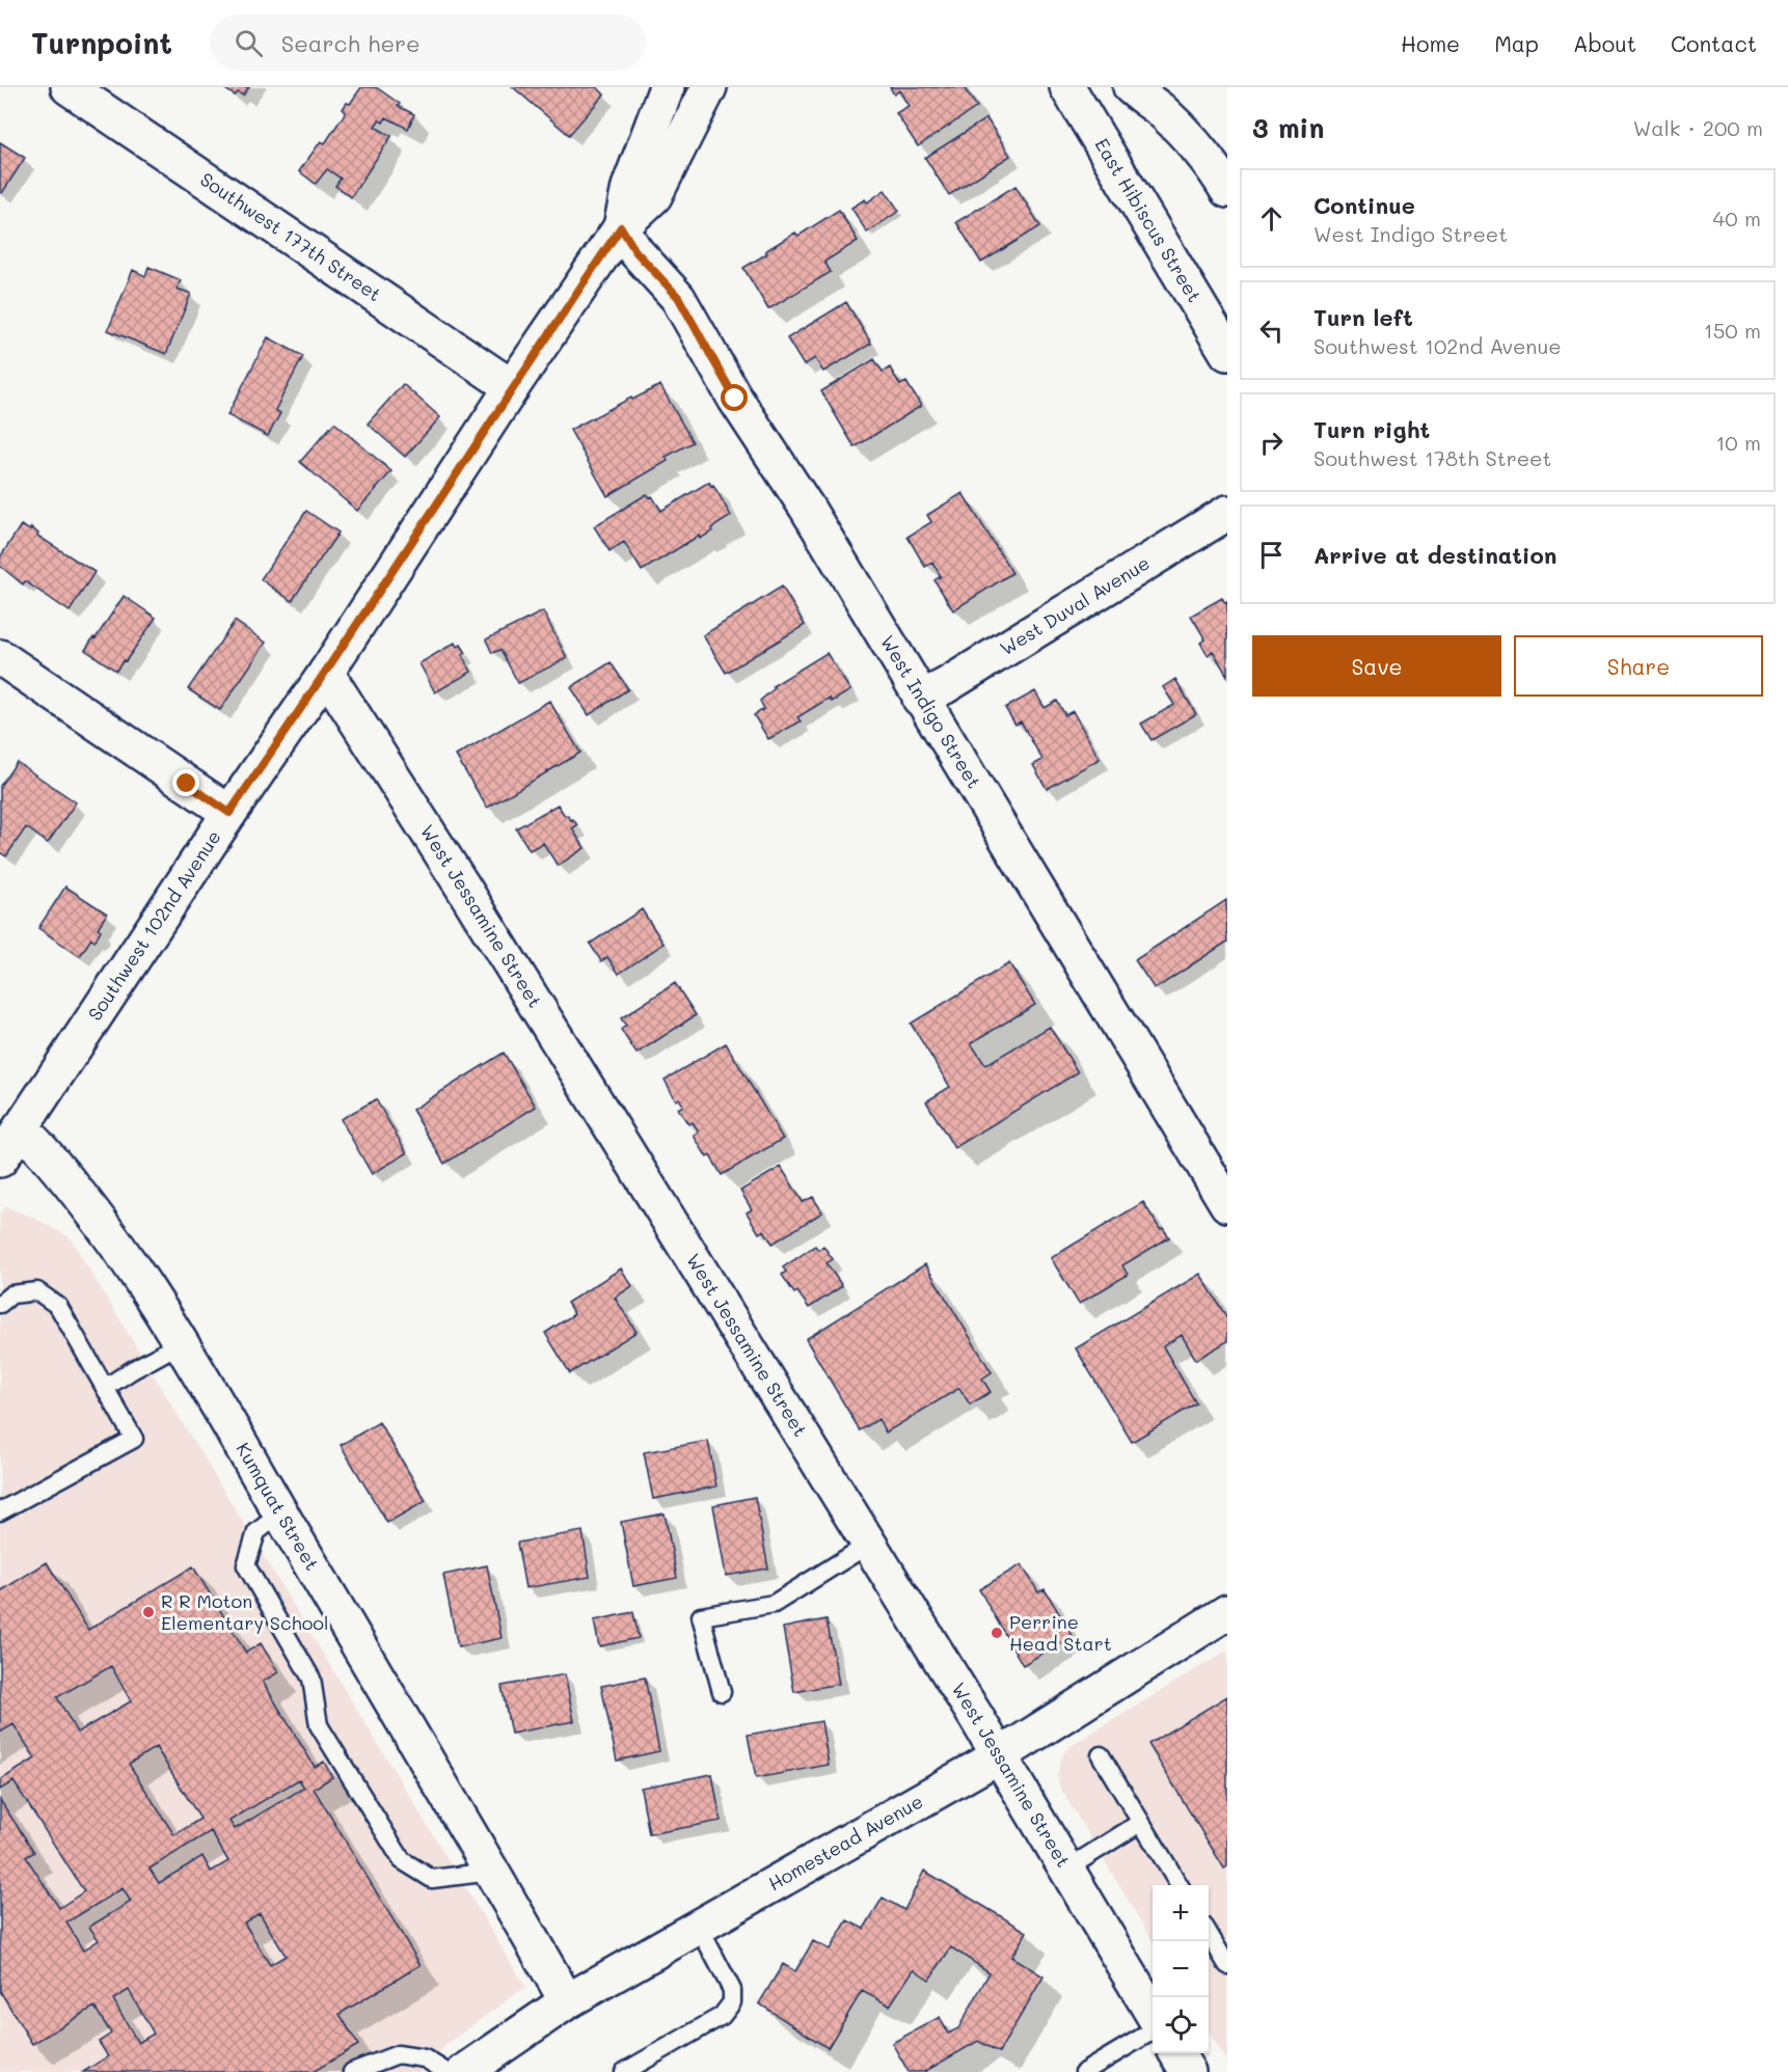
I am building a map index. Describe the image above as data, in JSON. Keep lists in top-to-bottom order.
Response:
{
  "streets": {
    "street": [
      "East Hibiscus Street",
      "Southwest 177th Street",
      "West Duval Avenue",
      "West Indigo Street",
      "West Jessamine Street",
      "Southwest 102nd Avenue",
      "Kumquat Street",
      "Homestead Avenue"
    ]
  },
  "crossings": [
    ["Southwest 177th Street", "Southwest 102nd Avenue"],
    ["West Duval Avenue", "West Indigo Street"],
    ["West Indigo Street", "Southwest 102nd Avenue"],
    ["West Jessamine Street", "Southwest 102nd Avenue"],
    ["West Jessamine Street", "Homestead Avenue"],
    ["Southwest 102nd Avenue", "Kumquat Street"],
    ["Kumquat Street", "Homestead Avenue"]
  ],
  "places": ["R R Moton Elementary School", "Perrine Head Start"],
  "page": {
    "header": "Turnpoint",
    "search": "Search here",
    "nav": [
      "Home",
      "Map",
      "About",
      "Contact"
    ],
    "heading": ["3 min", "Walk · 200 m"],
    "list": [
      ["Continue", "West Indigo Street", "40 m"],
      ["Turn left", "Southwest 102nd Avenue", "150 m"],
      ["Turn right", "Southwest 178th Street", "10 m"],
      "Arrive at destination"
    ],
    "buttons": ["Save", "Share"],
    "map_buttons": ["+", "−"]
  }
}
